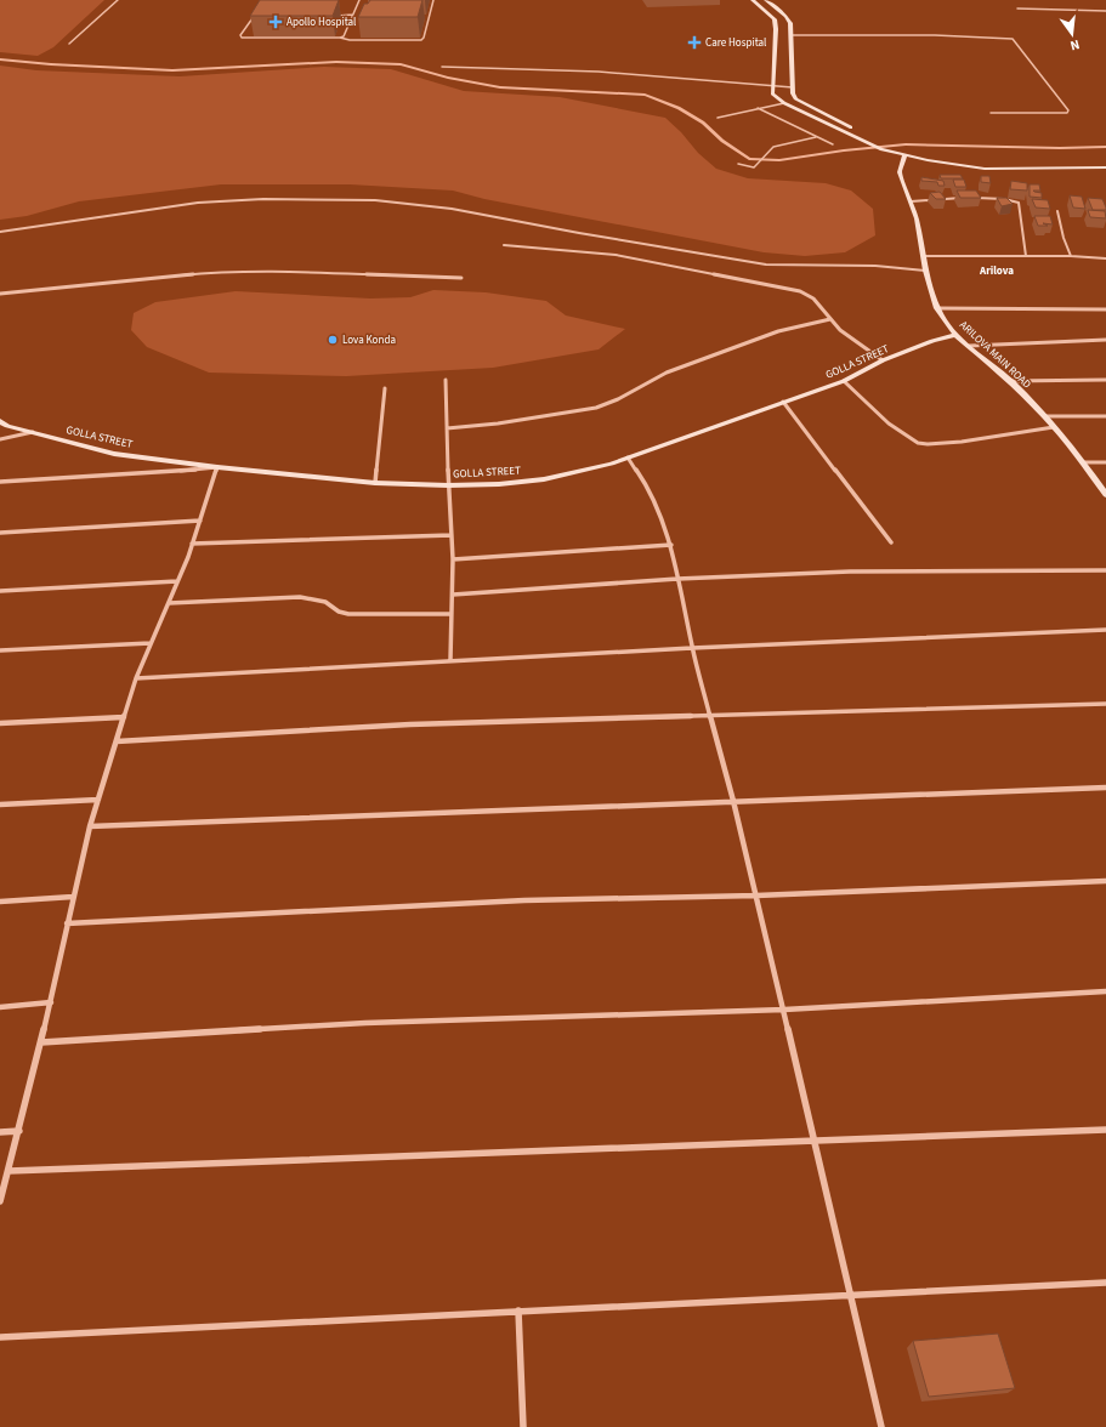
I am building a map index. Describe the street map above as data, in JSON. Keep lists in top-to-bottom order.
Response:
{
  "streets": {
    "street": ["ARILOVA MAIN ROAD", "GOLLA STREET"]
  },
  "crossings": [
    ["ARILOVA MAIN ROAD", "GOLLA STREET"]
  ],
  "districts": ["Arilova"],
  "places": {
    "health": ["Apollo Hospital", "Care Hospital"],
    "other": ["Lova Konda"]
  },
  "north": "bottom"
}
